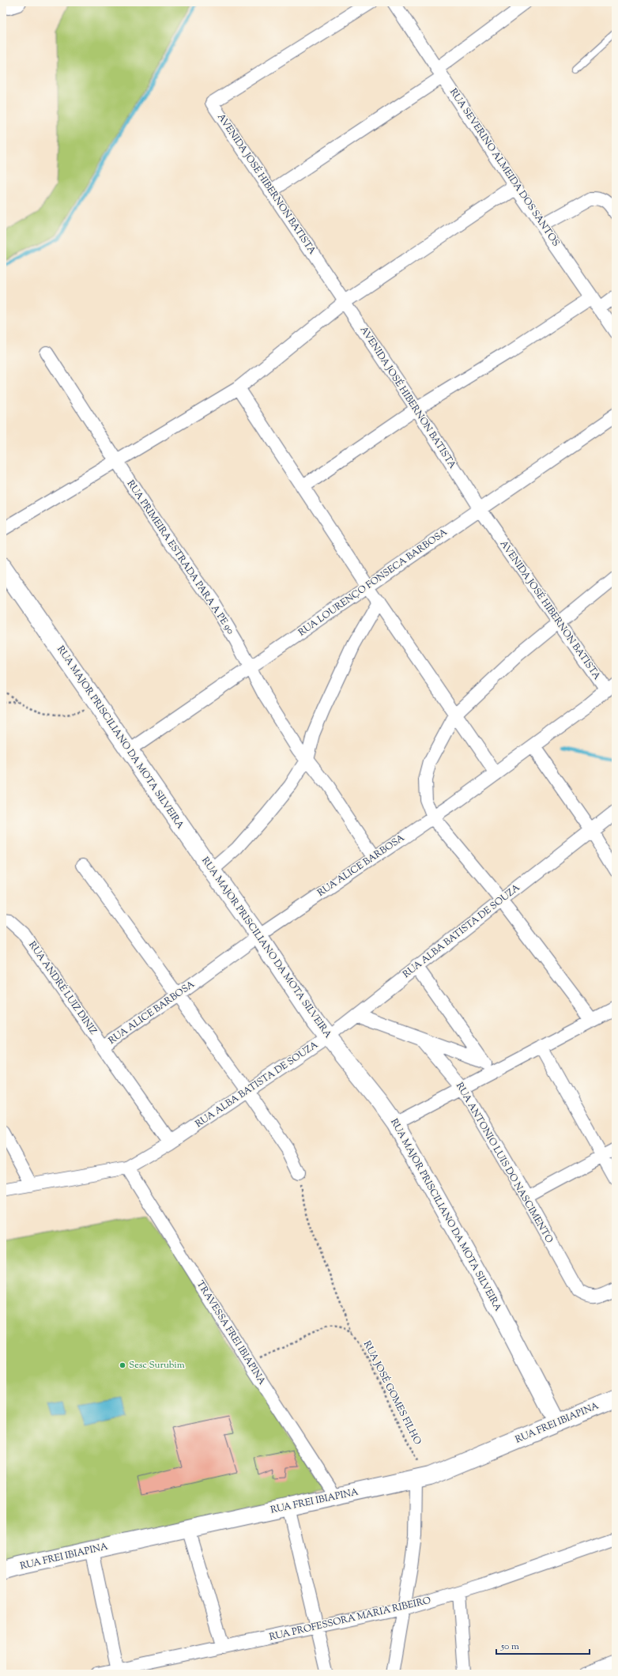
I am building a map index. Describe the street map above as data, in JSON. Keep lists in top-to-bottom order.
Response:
{
  "streets": {
    "main road": ["RUA MAJOR PRISCILIANO DA MOTA SILVEIRA", "RUA FREI IBIAPINA"],
    "street": [
      "RUA SEVERINO ALMEIDA DOS SANTOS",
      "AVENIDA JOSÉ HIBERNON BATISTA",
      "RUA PRIMEIRA ESTRADA PARA A PE 90",
      "RUA LOURENÇO FONSECA BARBOSA",
      "RUA ALICE BARBOSA",
      "RUA ALBA BATISTA DE SOUZA",
      "RUA ANDRÉ LUIZ DINIZ",
      "RUA ANTONIO LUIS DO NASCIMENTO",
      "TRAVESSA FREI IBIAPINA",
      "RUA PROFESSORA MARIA RIBEIRO"
    ],
    "path": ["RUA JOSÉ GOMES FILHO"]
  },
  "crossings": [
    ["AVENIDA JOSÉ HIBERNON BATISTA", "RUA LOURENÇO FONSECA BARBOSA"],
    ["AVENIDA JOSÉ HIBERNON BATISTA", "RUA ALICE BARBOSA"],
    ["RUA PRIMEIRA ESTRADA PARA A PE 90", "RUA LOURENÇO FONSECA BARBOSA"],
    ["RUA PRIMEIRA ESTRADA PARA A PE 90", "RUA ALICE BARBOSA"],
    ["RUA LOURENÇO FONSECA BARBOSA", "RUA MAJOR PRISCILIANO DA MOTA SILVEIRA"],
    ["RUA MAJOR PRISCILIANO DA MOTA SILVEIRA", "RUA ALICE BARBOSA"],
    ["RUA MAJOR PRISCILIANO DA MOTA SILVEIRA", "RUA ALBA BATISTA DE SOUZA"],
    ["RUA MAJOR PRISCILIANO DA MOTA SILVEIRA", "RUA FREI IBIAPINA"],
    ["RUA ALICE BARBOSA", "RUA ANDRÉ LUIZ DINIZ"],
    ["RUA ALBA BATISTA DE SOUZA", "RUA ANDRÉ LUIZ DINIZ"],
    ["RUA ALBA BATISTA DE SOUZA", "TRAVESSA FREI IBIAPINA"],
    ["TRAVESSA FREI IBIAPINA", "RUA JOSÉ GOMES FILHO"],
    ["TRAVESSA FREI IBIAPINA", "RUA FREI IBIAPINA"],
    ["RUA JOSÉ GOMES FILHO", "RUA FREI IBIAPINA"]
  ],
  "places": ["Sesc Surubim"],
  "scale_bar": "50 m"
}
